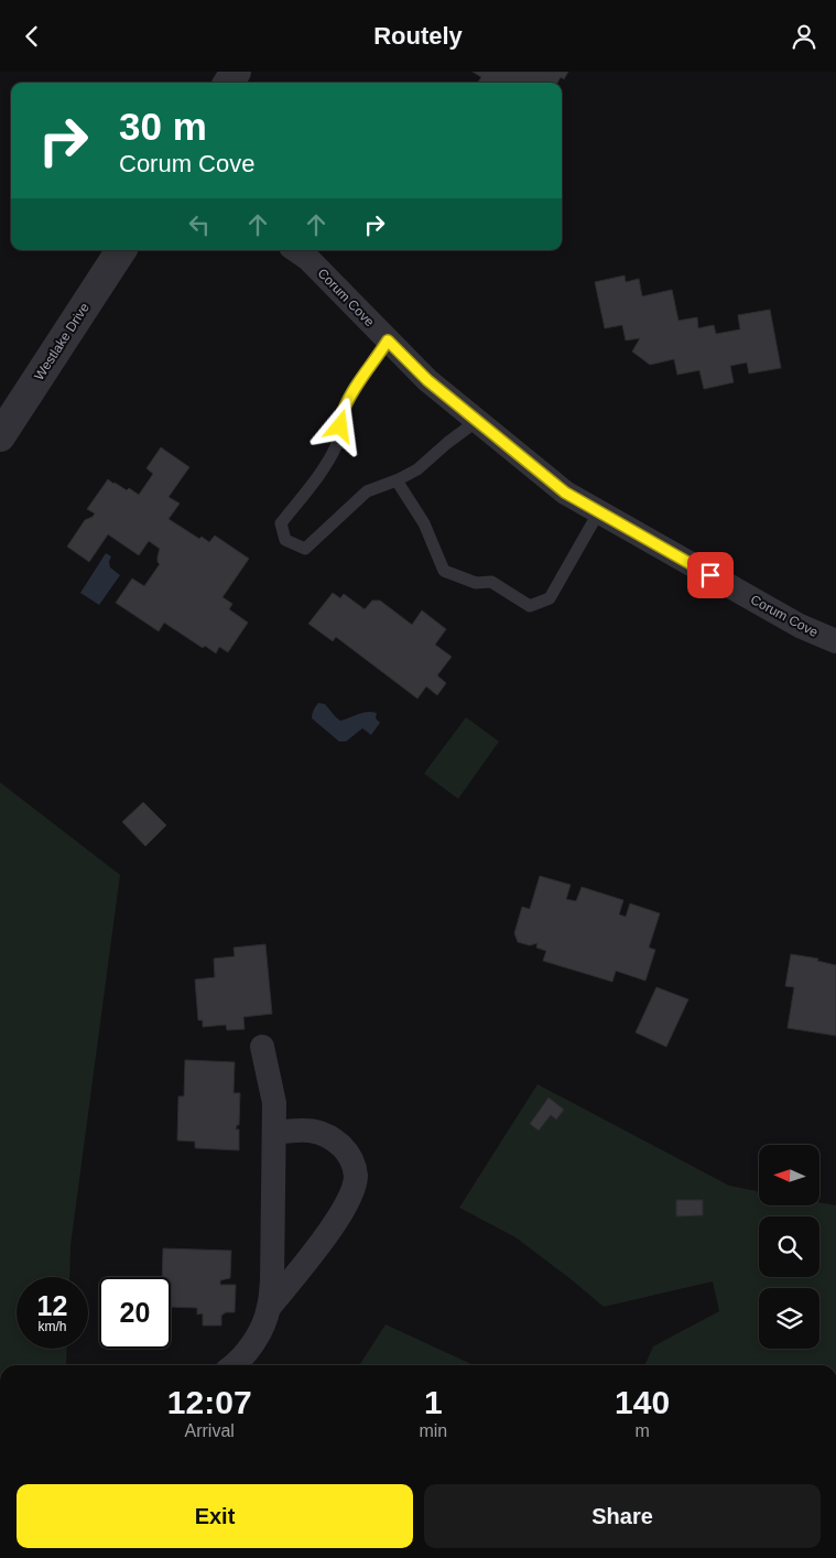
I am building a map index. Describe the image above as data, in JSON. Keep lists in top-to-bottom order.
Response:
{
  "streets": {
    "street": ["Corum Cove", "Westlake Drive"]
  },
  "north": "left",
  "page": {
    "header": "Routely",
    "turn": ["30 m", "Corum Cove"],
    "speed": "12 km/h",
    "limit": "20",
    "eta": [
      "12:07",
      "Arrival",
      "1",
      "min",
      "140",
      "m"
    ],
    "buttons": ["Exit", "Share"]
  }
}
